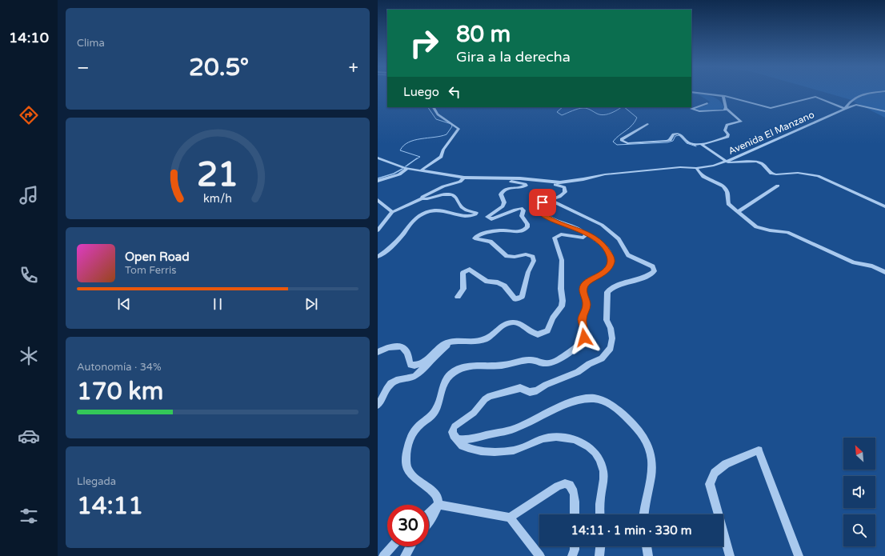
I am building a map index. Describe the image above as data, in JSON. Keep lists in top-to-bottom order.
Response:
{
  "streets": {
    "street": ["Avenida El Manzano"]
  },
  "north": "top left",
  "page": {
    "tabs": "14:10",
    "tile": [
      "Clima",
      ["Autonomía · 34%", "170 km"],
      ["Llegada", "14:11"]
    ],
    "turn": ["80 m", "Gira a la derecha"],
    "heat": ["−", "20.5°", "+"],
    "then": "Luego",
    "song": ["Open Road", "Tom Ferris"],
    "limit": "30",
    "trip": "14:11 · 1 min · 330 m",
    "gauge": ["21", "km/h"]
  }
}
